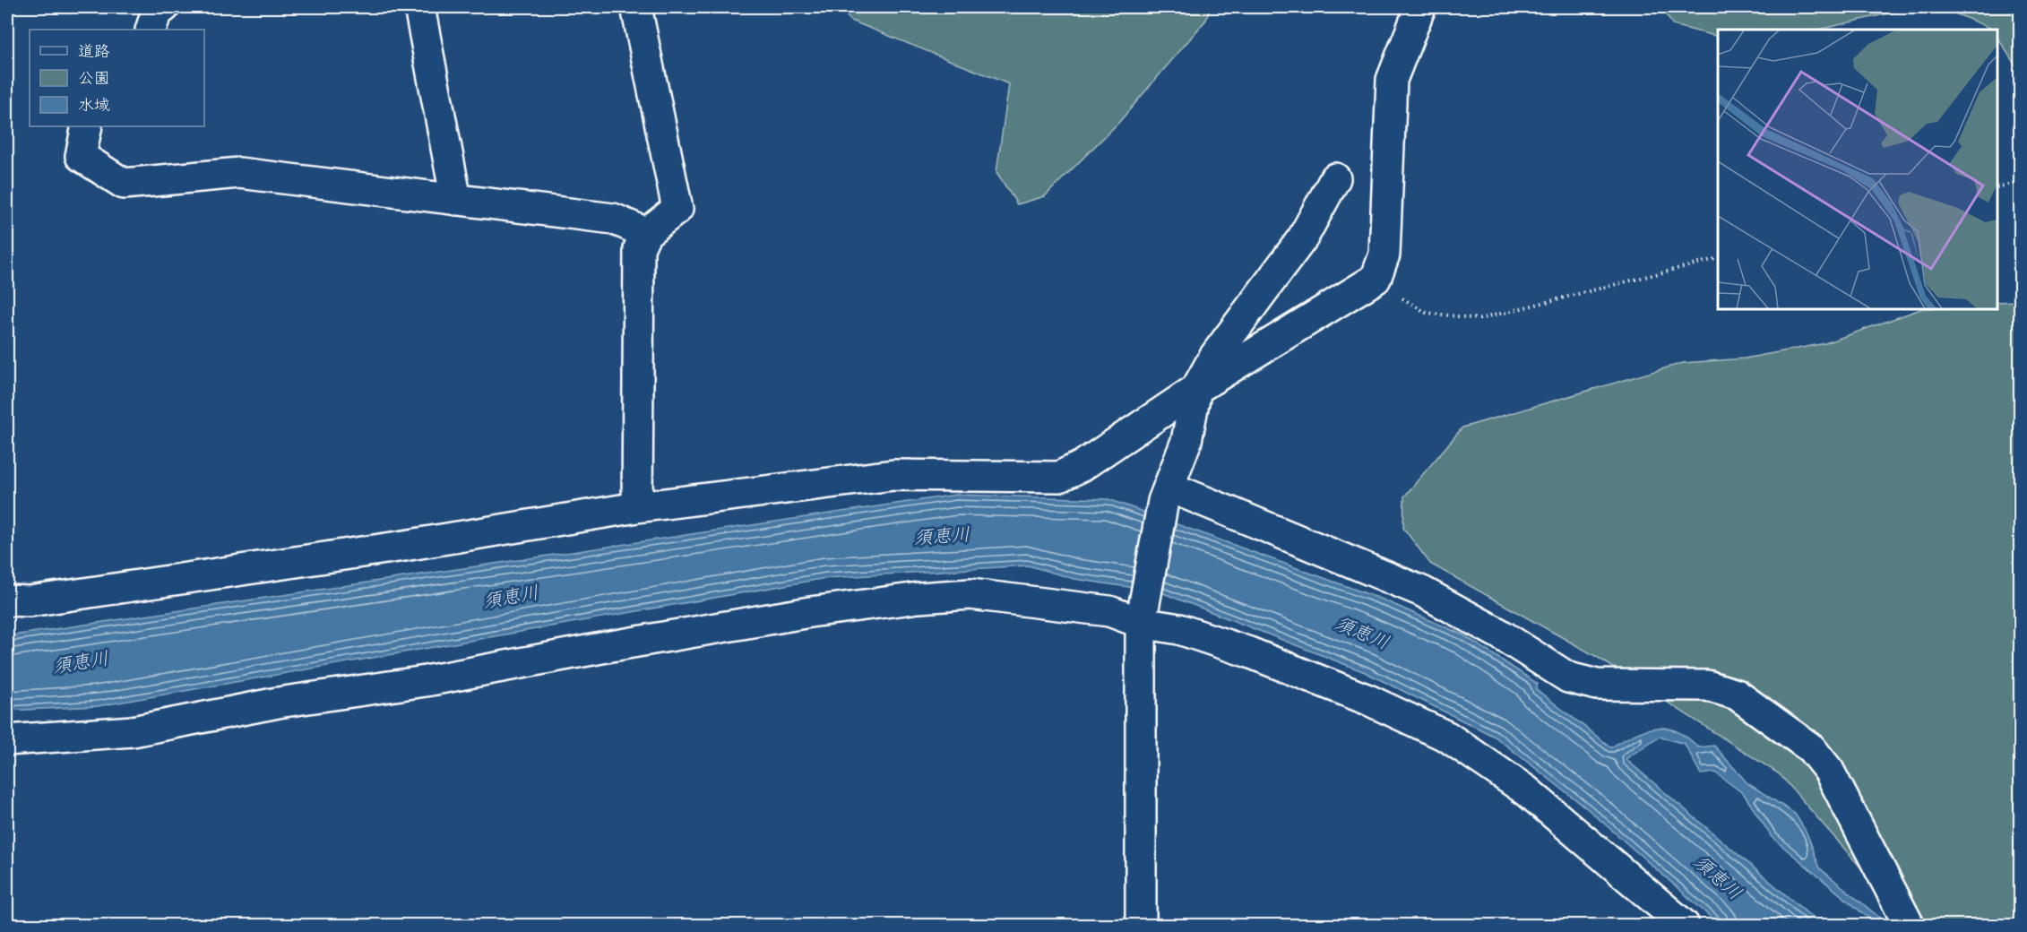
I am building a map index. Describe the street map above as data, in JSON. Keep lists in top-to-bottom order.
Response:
{
  "water": ["須恵川"],
  "legend": ["道路", "公園", "水域"]
}
